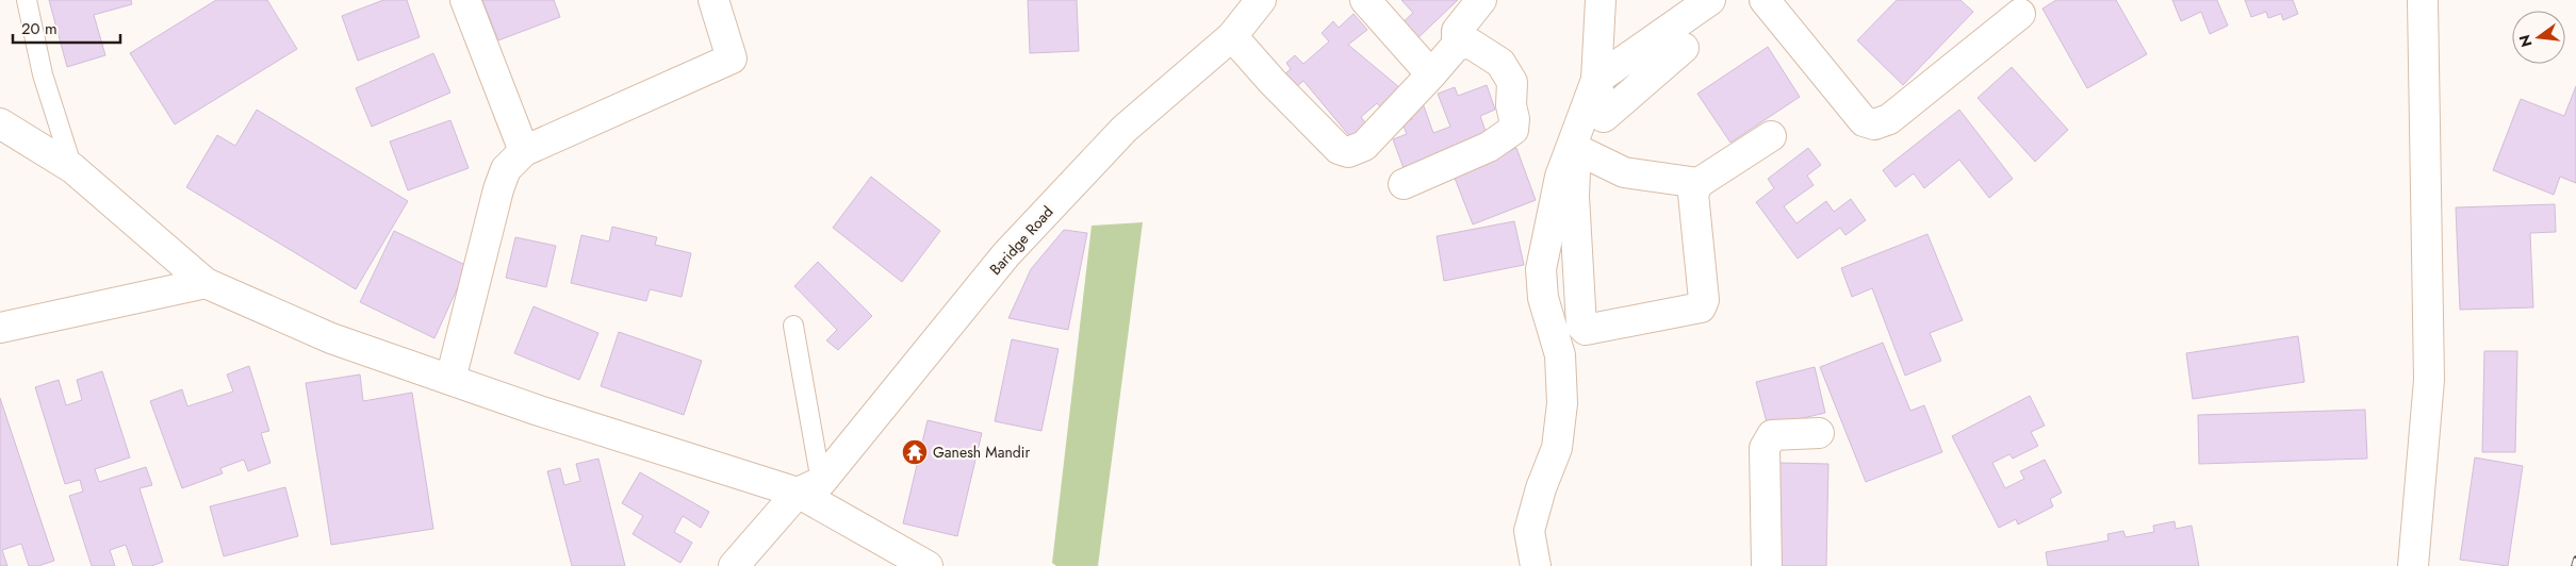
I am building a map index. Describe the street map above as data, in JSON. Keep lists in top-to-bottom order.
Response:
{
  "streets": {
    "street": ["Baridge Road"]
  },
  "places": {
    "temple": ["Ganesh Mandir"]
  },
  "scale_bar": "20 m",
  "north": "left"
}
